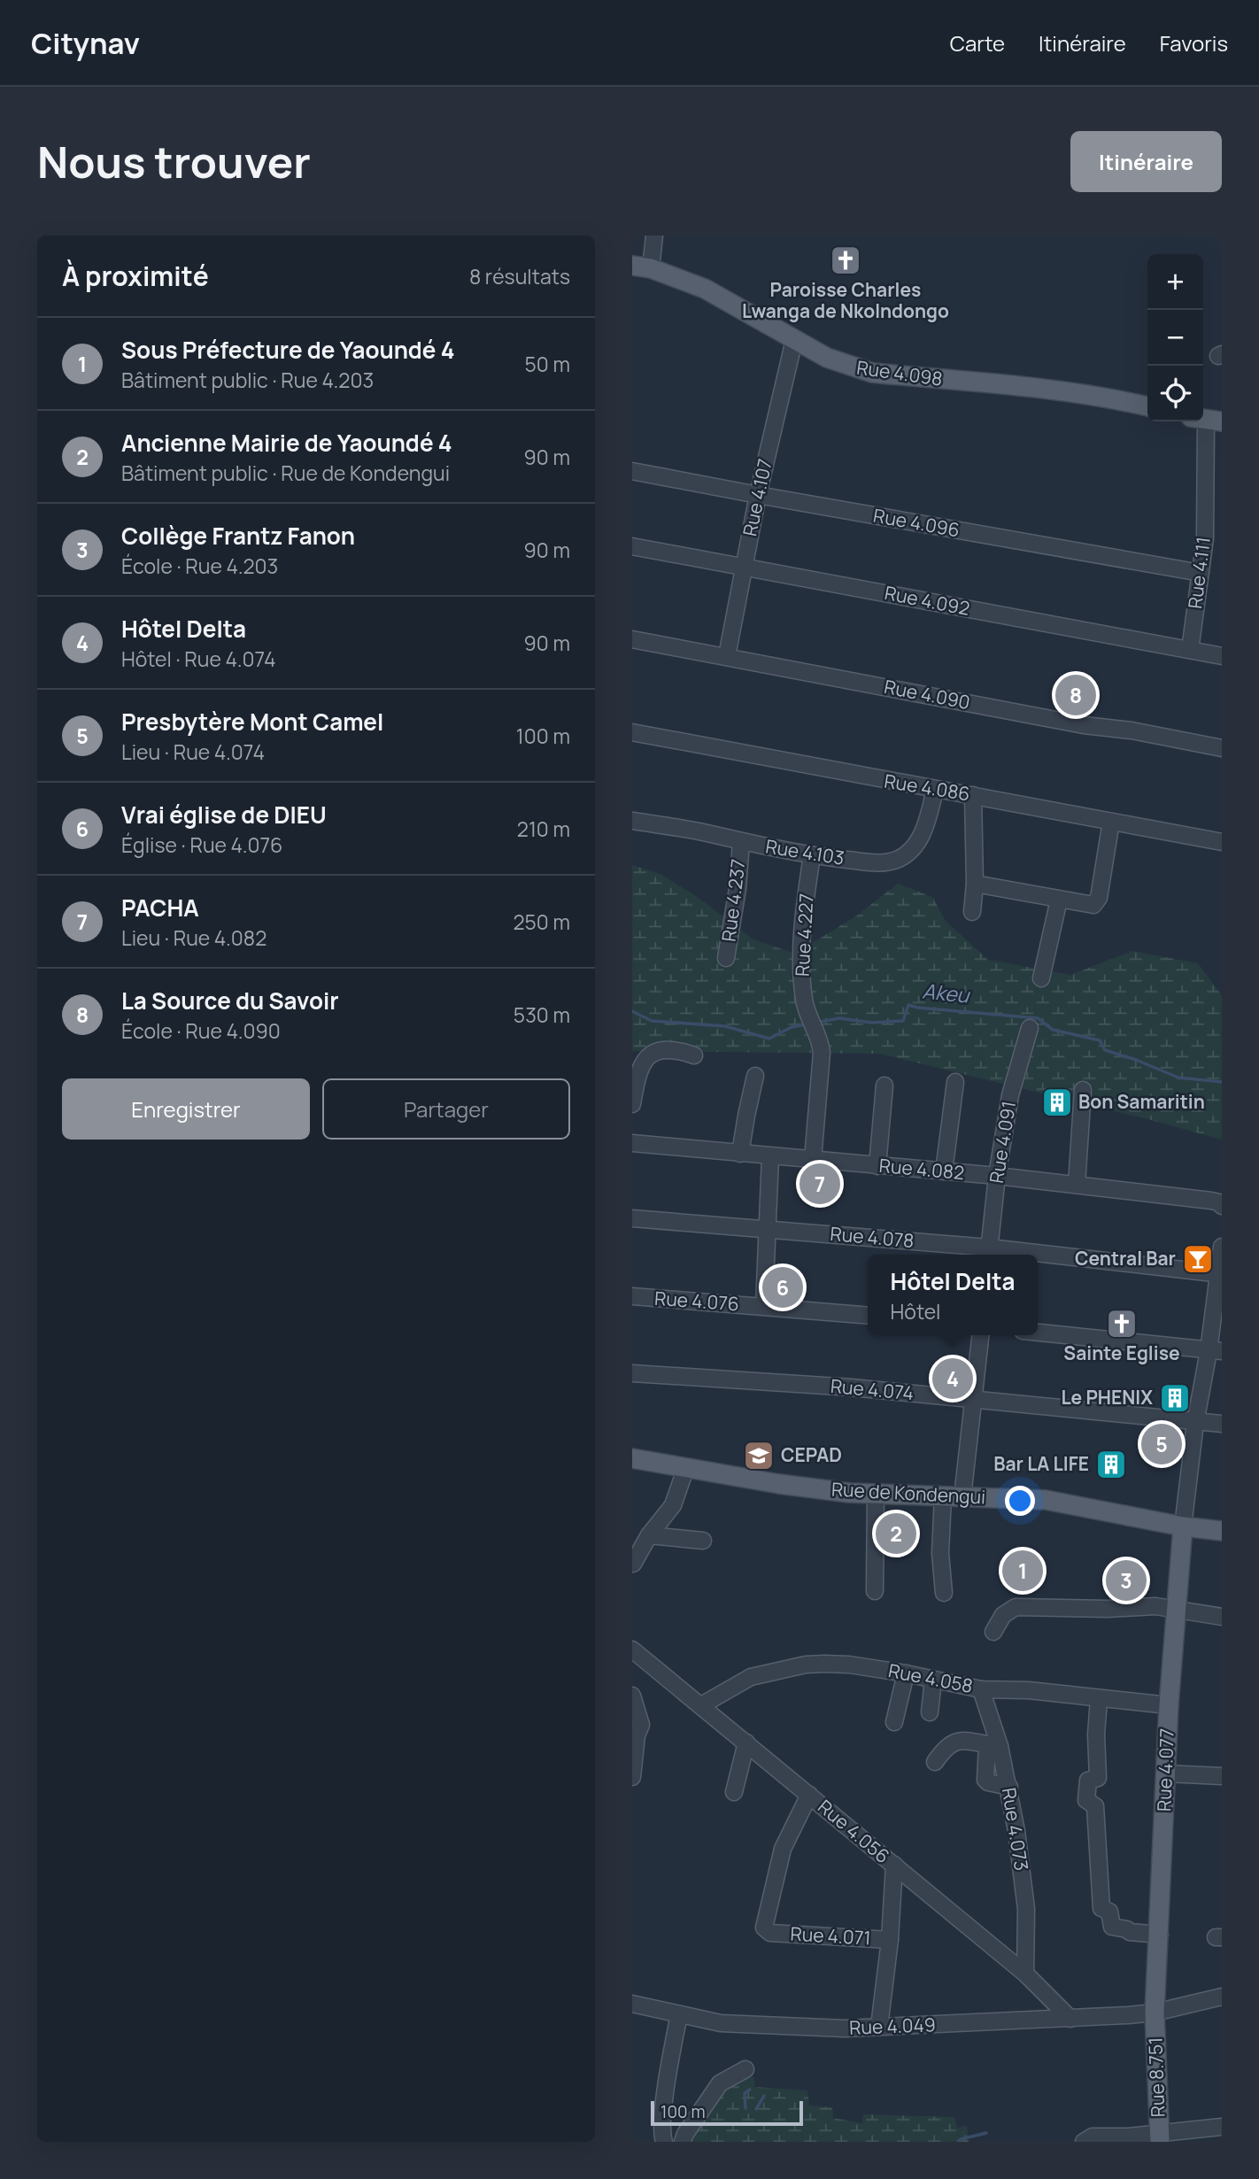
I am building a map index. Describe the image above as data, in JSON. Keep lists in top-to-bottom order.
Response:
{
  "streets": {
    "main road": [
      "Rue 4.098",
      "Rue de Kondengui",
      "Rue 4.077",
      "Rue 8.751"
    ],
    "street": [
      "Rue 4.107",
      "Rue 4.096",
      "Rue 4.111",
      "Rue 4.092",
      "Rue 4.090",
      "Rue 4.086",
      "Rue 4.103",
      "Rue 4.237",
      "Rue 4.227",
      "Rue 4.091",
      "Rue 4.082",
      "Rue 4.078",
      "Rue 4.076",
      "Rue 4.074",
      "Rue 4.058",
      "Rue 4.073",
      "Rue 4.056",
      "Rue 4.071",
      "Rue 4.049"
    ]
  },
  "crossings": [
    ["Rue 4.098", "Rue 4.107"],
    ["Rue 4.107", "Rue 4.096"],
    ["Rue 4.107", "Rue 4.092"],
    ["Rue 4.107", "Rue 4.090"],
    ["Rue 4.096", "Rue 4.111"],
    ["Rue 4.111", "Rue 4.092"],
    ["Rue 4.086", "Rue 4.103"],
    ["Rue 4.103", "Rue 4.237"],
    ["Rue 4.103", "Rue 4.227"],
    ["Rue 4.227", "Rue 4.082"],
    ["Rue 4.091", "Rue 4.082"],
    ["Rue 4.091", "Rue 4.078"],
    ["Rue de Kondengui", "Rue 4.077"],
    ["Rue 4.058", "Rue 4.077"],
    ["Rue 4.058", "Rue 4.056"],
    ["Rue 4.077", "Rue 4.049"],
    ["Rue 4.077", "Rue 8.751"],
    ["Rue 4.073", "Rue 4.056"],
    ["Rue 4.056", "Rue 4.071"],
    ["Rue 4.056", "Rue 4.049"],
    ["Rue 4.049", "Rue 8.751"]
  ],
  "water": ["Akeu"],
  "places": {
    "church": ["Paroisse Charles Lwanga de Nkolndongo", "Sainte Eglise"],
    "building": ["Bon Samaritin", "Le PHENIX", "Bar LA LIFE"],
    "bar": ["Central Bar"],
    "school or university": ["CEPAD"]
  },
  "scale_bar": "100 m",
  "page": {
    "header": "Citynav",
    "nav": ["Carte", "Itinéraire", "Favoris"],
    "buttons": [
      "Itinéraire",
      ["Enregistrer", "Partager"]
    ],
    "title": "Nous trouver",
    "heading": ["À proximité", "8 résultats"],
    "map_buttons": ["+", "−"],
    "list": [
      {
        "mark": "1",
        "name": "Sous Préfecture de Yaoundé 4",
        "note": "Bâtiment public · Rue 4.203",
        "value": "50 m"
      },
      {
        "mark": "2",
        "name": "Ancienne Mairie de Yaoundé 4",
        "note": "Bâtiment public · Rue de Kondengui",
        "value": "90 m"
      },
      {
        "mark": "3",
        "name": "Collège Frantz Fanon",
        "note": "École · Rue 4.203",
        "value": "90 m"
      },
      {
        "mark": "4",
        "name": "Hôtel Delta",
        "note": "Hôtel · Rue 4.074",
        "value": "90 m"
      },
      {
        "mark": "5",
        "name": "Presbytère Mont Camel",
        "note": "Lieu · Rue 4.074",
        "value": "100 m"
      },
      {
        "mark": "6",
        "name": "Vrai église de DIEU",
        "note": "Église · Rue 4.076",
        "value": "210 m"
      },
      {
        "mark": "7",
        "name": "PACHA",
        "note": "Lieu · Rue 4.082",
        "value": "250 m"
      },
      {
        "mark": "8",
        "name": "La Source du Savoir",
        "note": "École · Rue 4.090",
        "value": "530 m"
      }
    ],
    "pins": [
      "8",
      "7",
      "6",
      "4",
      "5",
      "2",
      "1",
      "3"
    ],
    "popup": ["Hôtel Delta", "Hôtel"],
    "scale": "100 m"
  }
}
